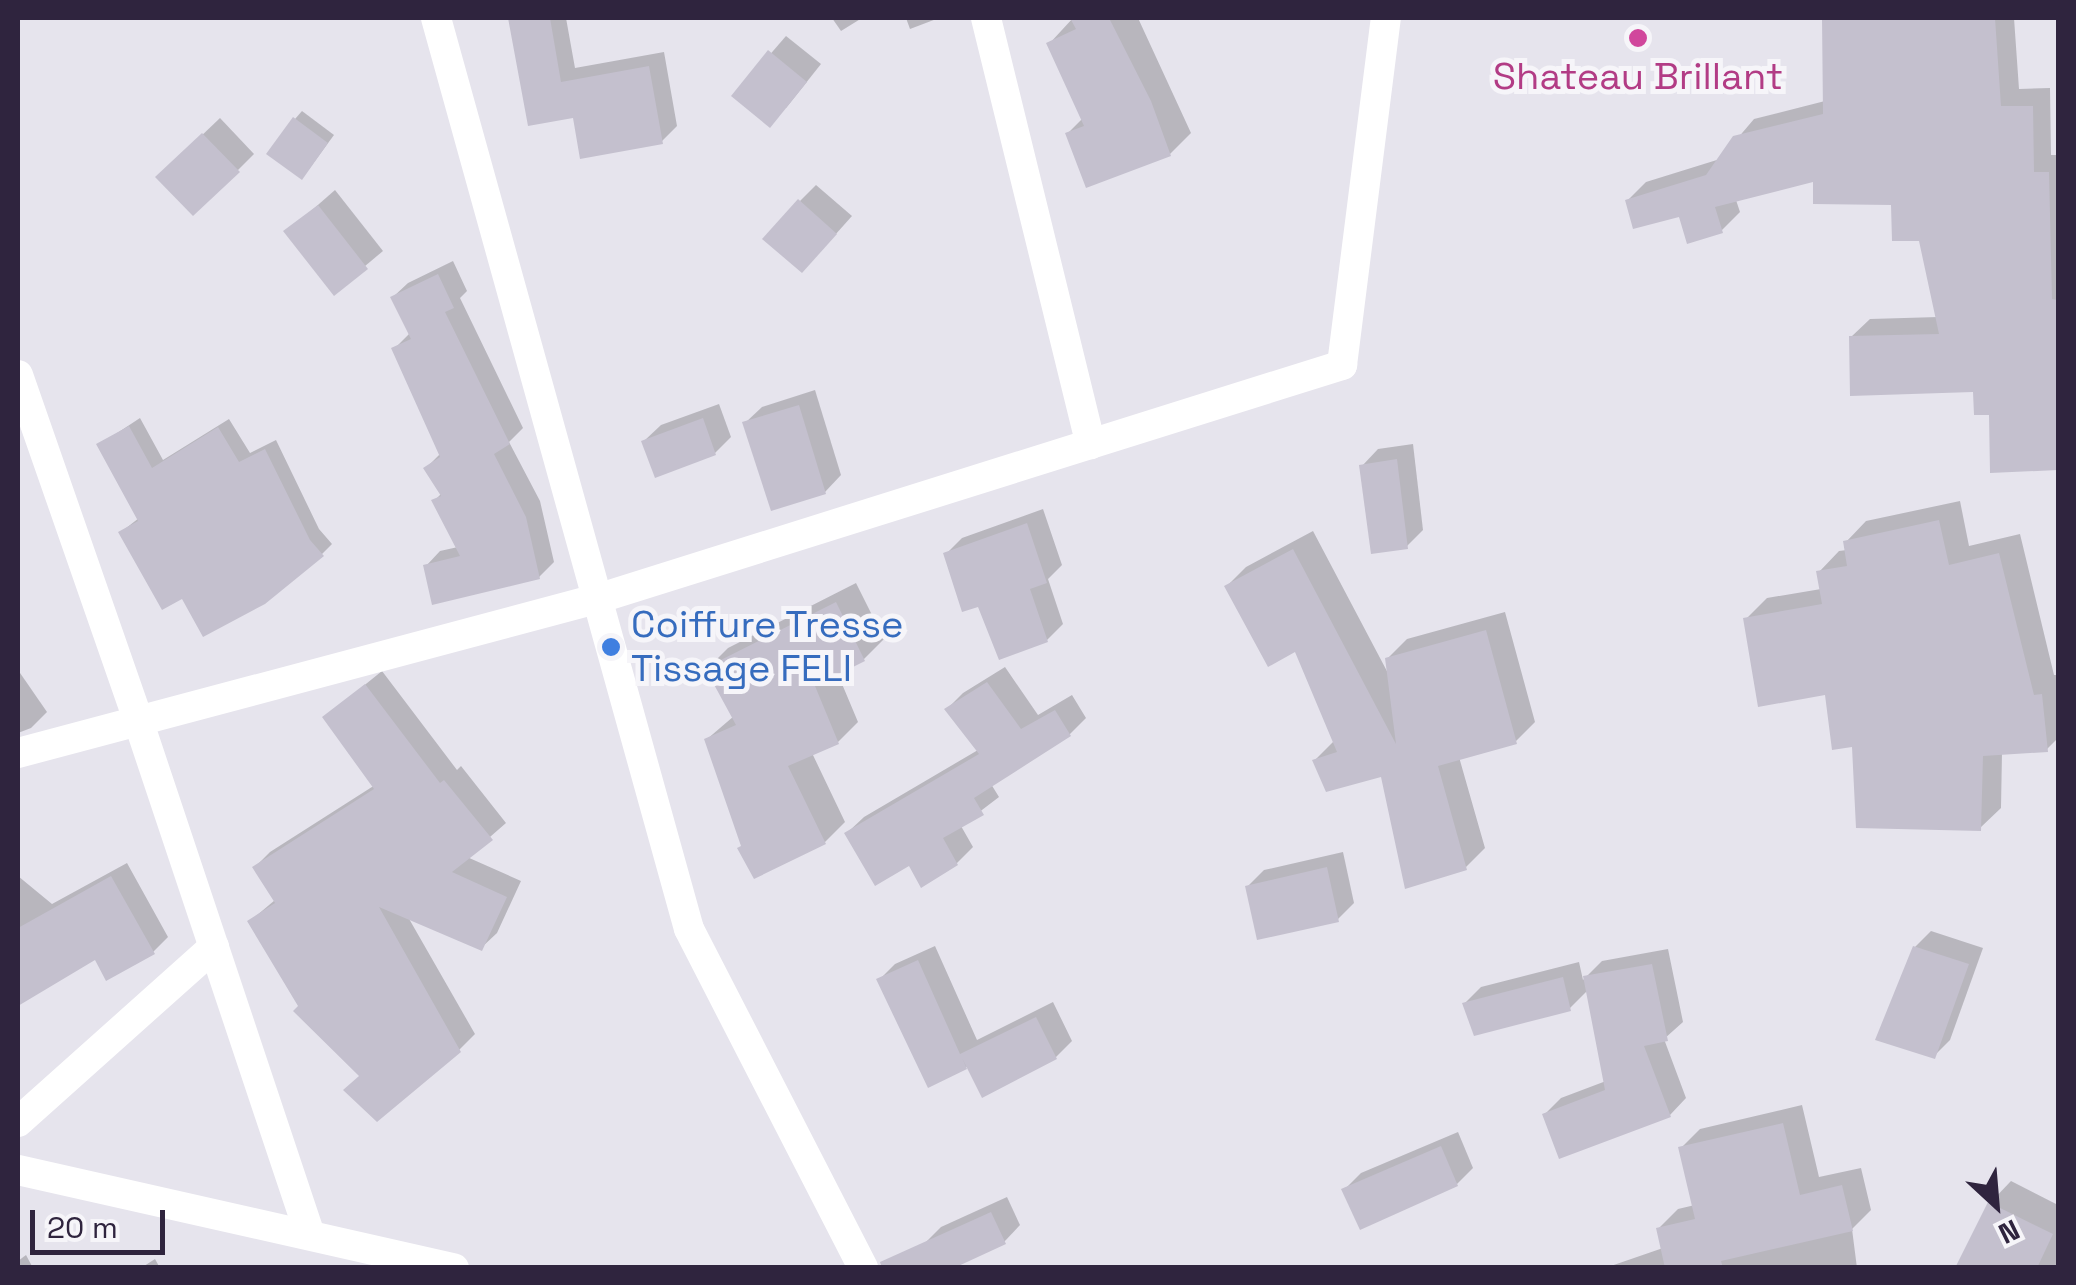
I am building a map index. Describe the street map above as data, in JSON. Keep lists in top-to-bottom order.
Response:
{
  "places": ["Shateau Brillant", "Coiffure Tresse Tissage FELI"],
  "scale_bar": "20 m",
  "north": "bottom right"
}
